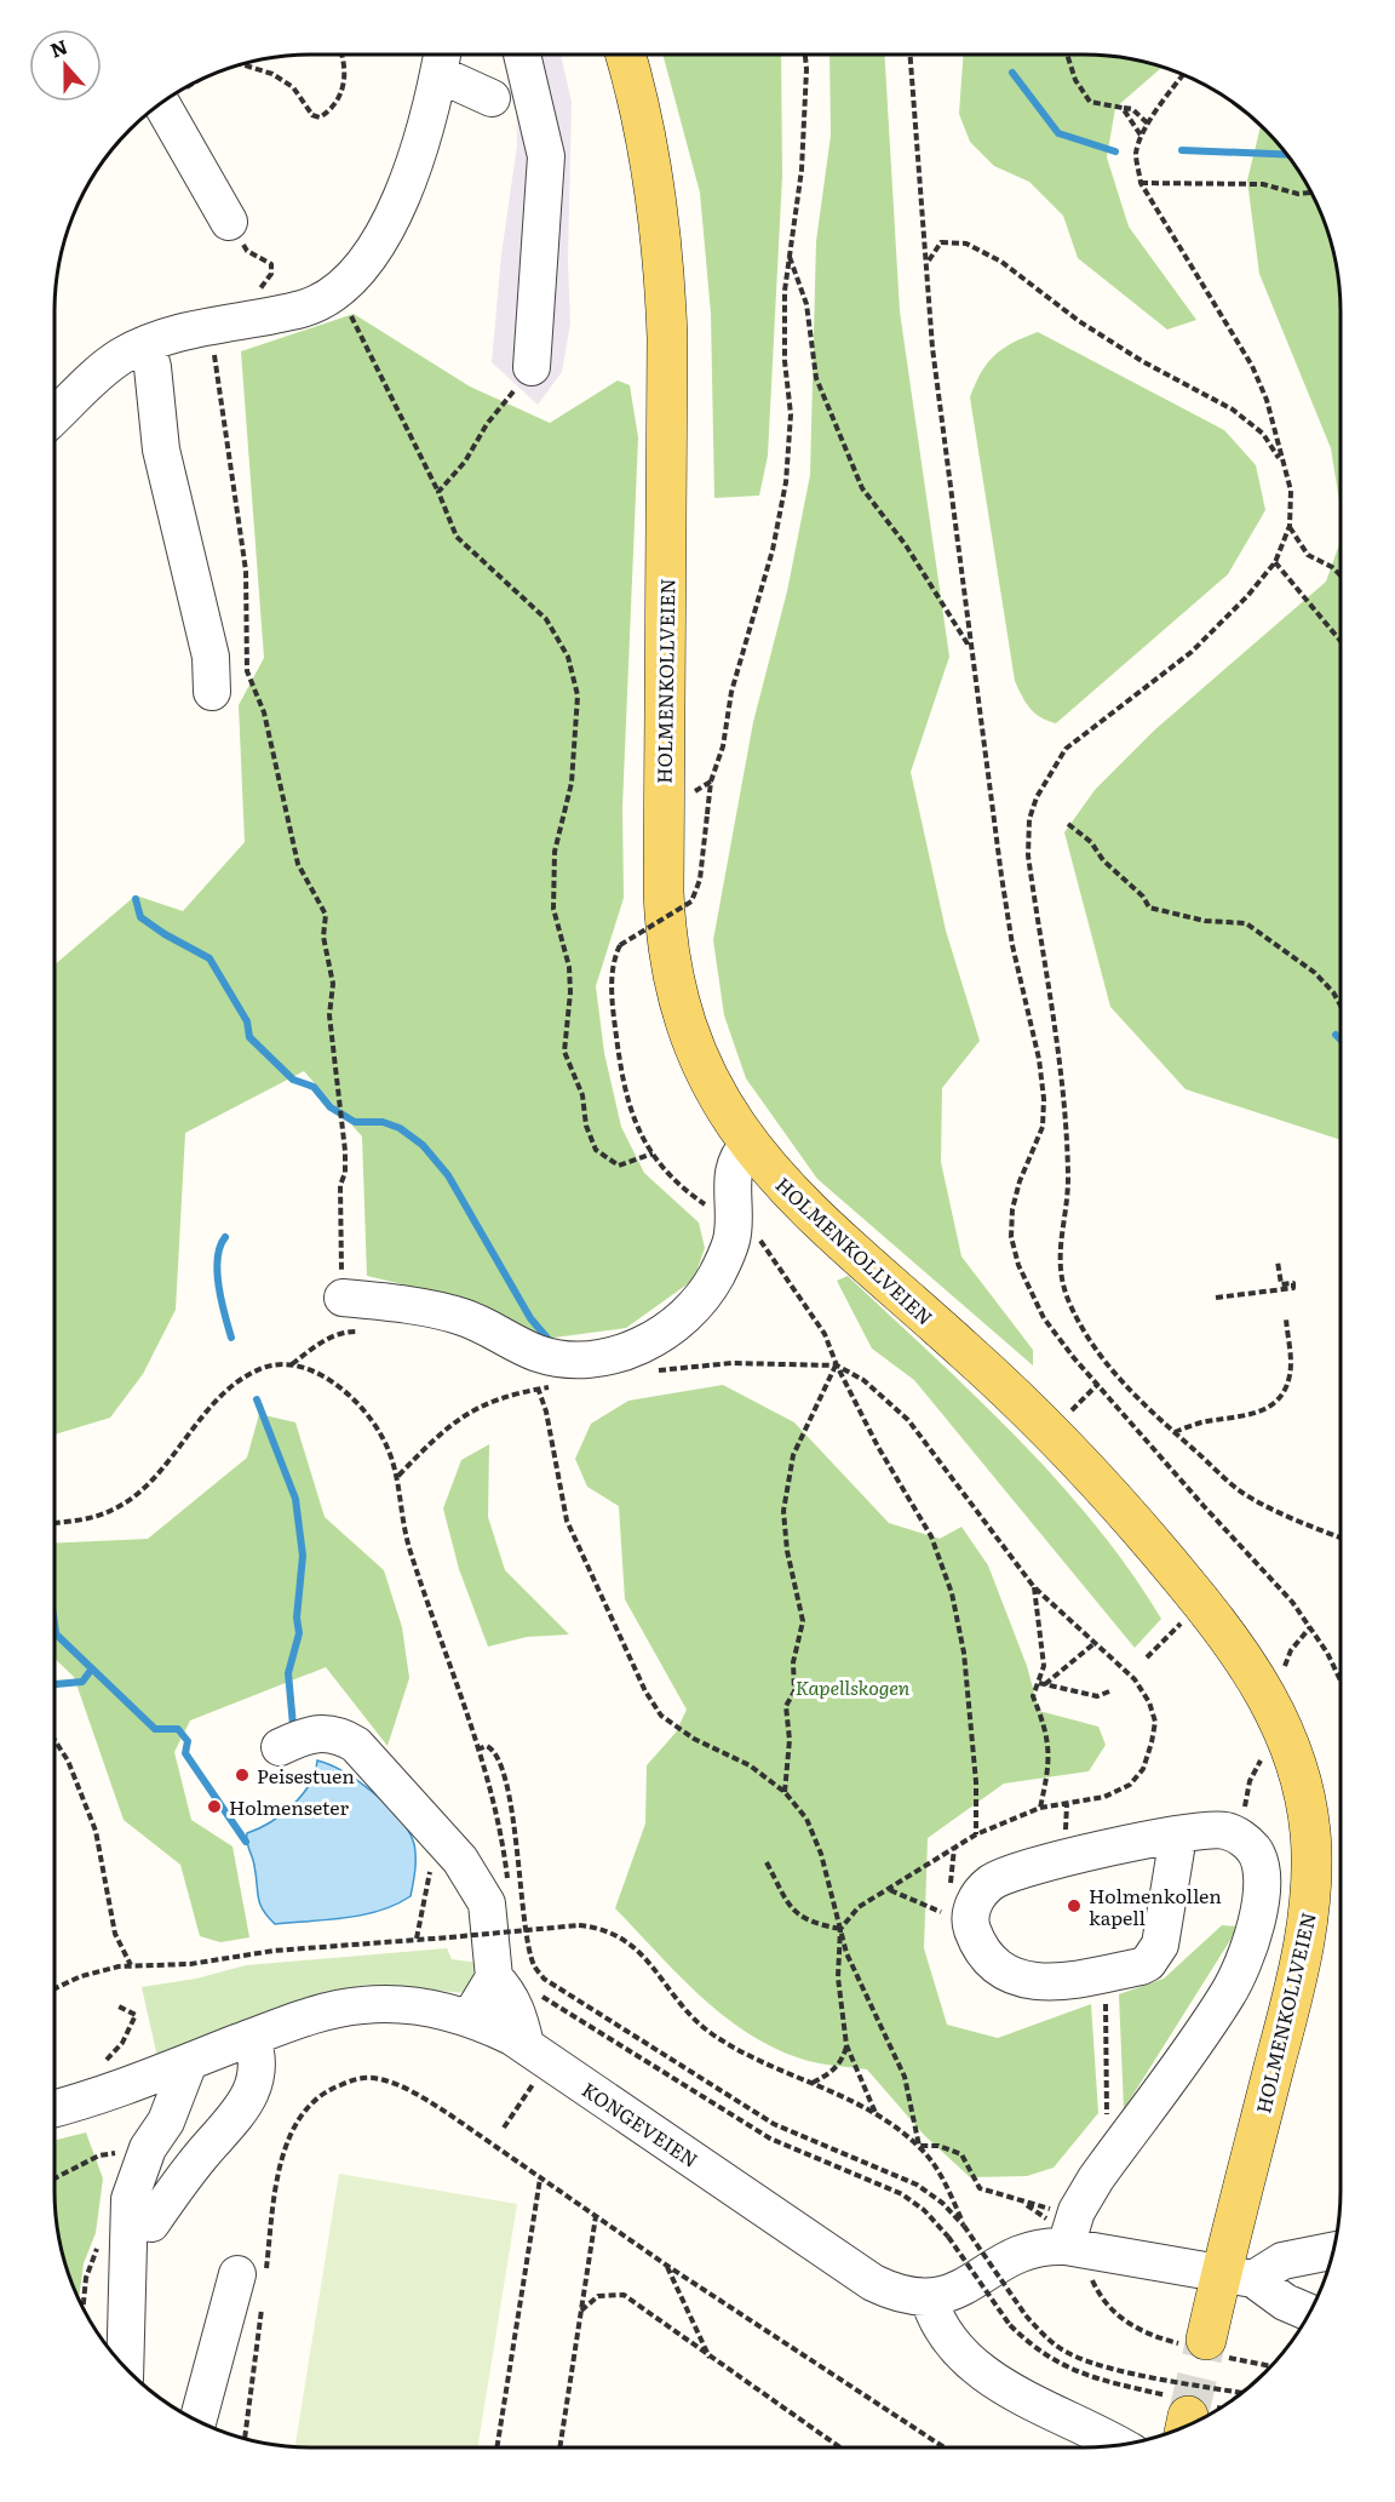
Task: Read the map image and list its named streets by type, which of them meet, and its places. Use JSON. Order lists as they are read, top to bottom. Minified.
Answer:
{"streets":{"main road":["HOLMENKOLLVEIEN"],"street":["KONGEVEIEN"]},"crossings":[["HOLMENKOLLVEIEN","KONGEVEIEN"]],"parks":["Kapellskogen"],"places":["Peisestuen","Holmenseter","Holmenkollen kapell"],"north":"top"}
